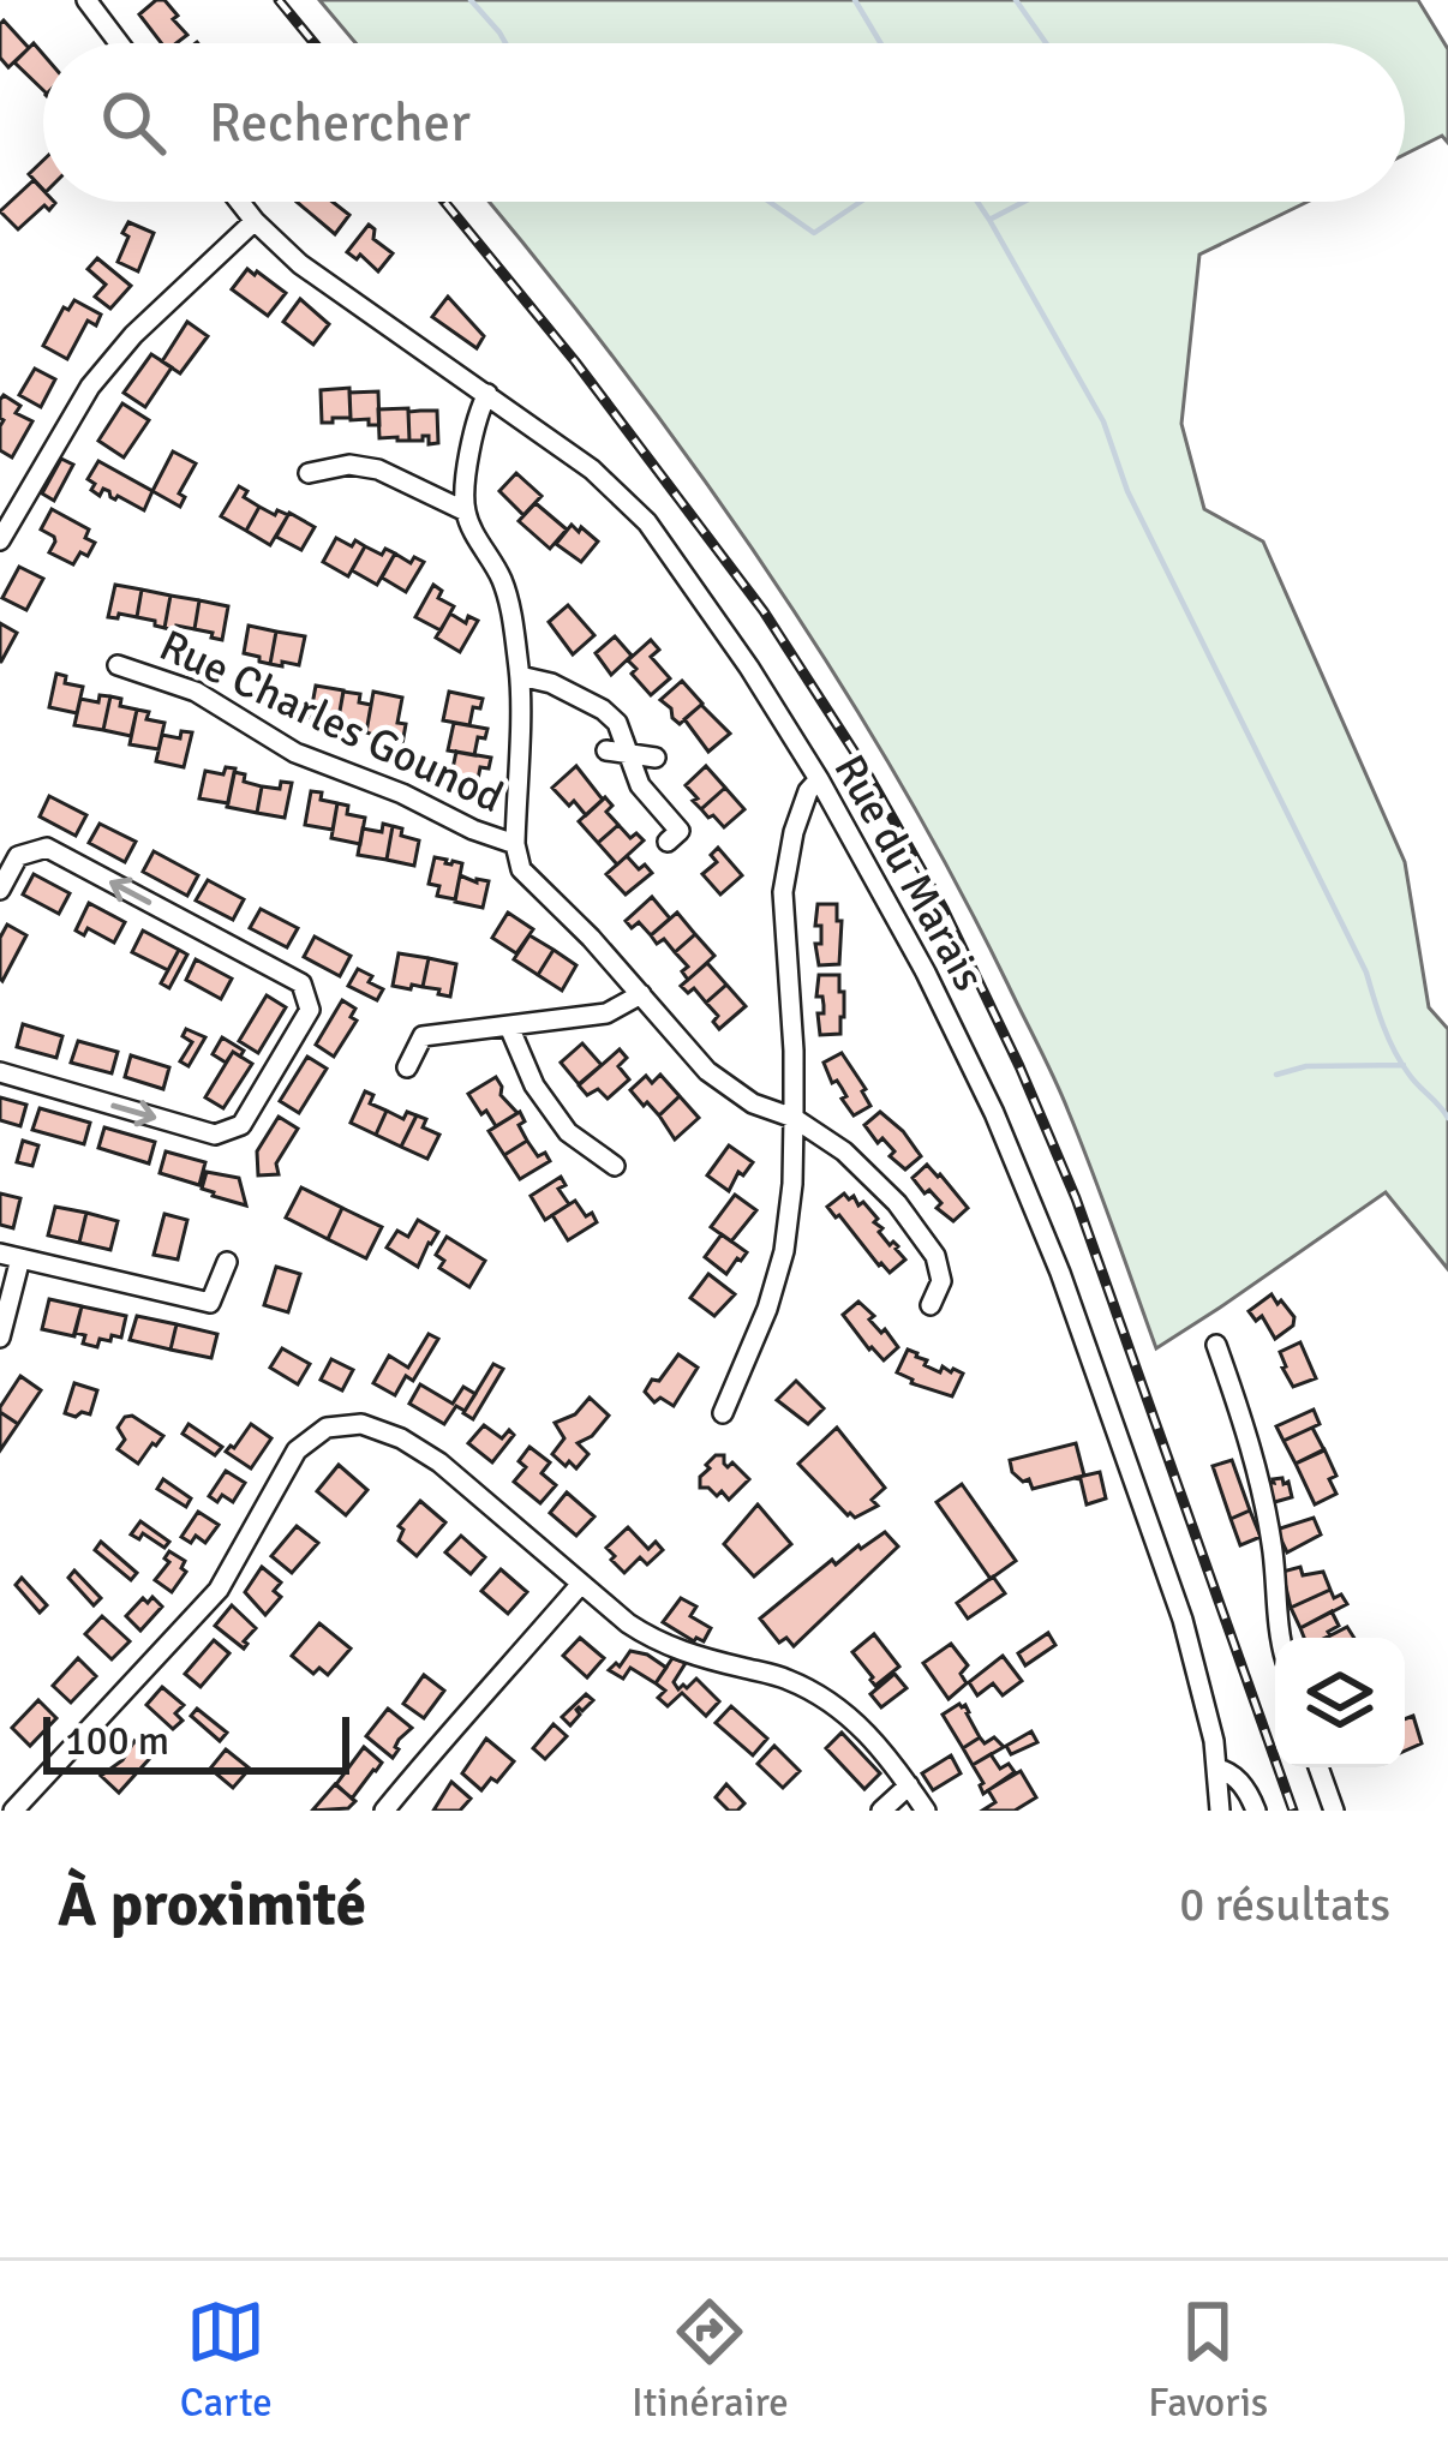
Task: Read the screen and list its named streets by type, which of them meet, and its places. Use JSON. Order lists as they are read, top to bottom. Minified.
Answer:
{"streets":{"street":["Rue Charles Gounod","Rue du Marais"]},"scale_bar":"100 m","page":{"search":"Rechercher","scale":"100 m","heading":["À proximité","0 résultats"],"nav":["Carte","Itinéraire","Favoris"]}}
